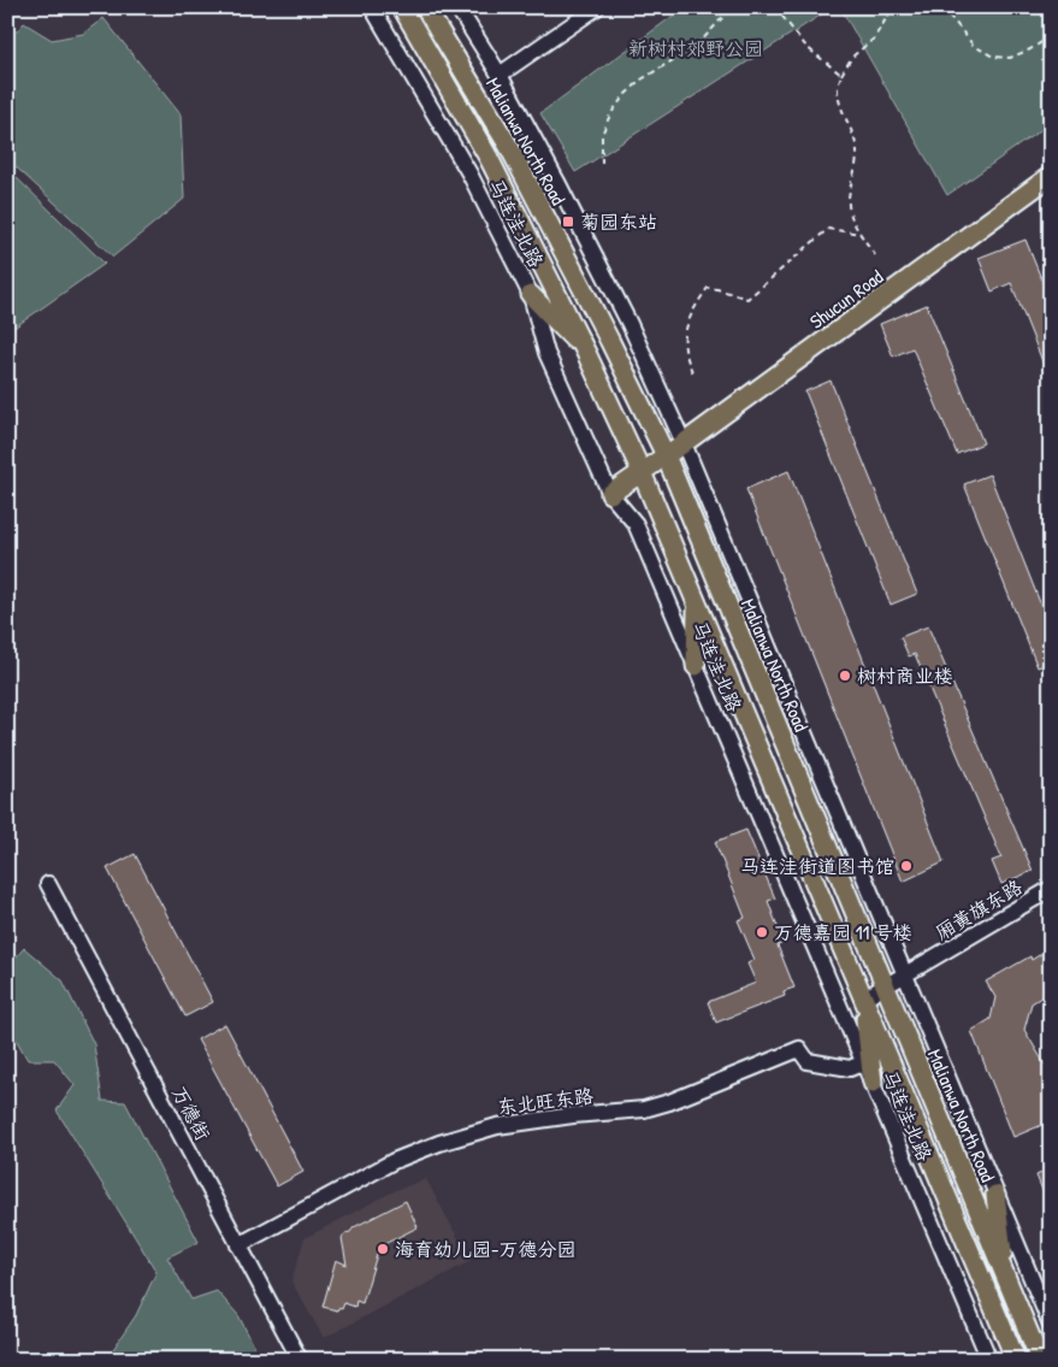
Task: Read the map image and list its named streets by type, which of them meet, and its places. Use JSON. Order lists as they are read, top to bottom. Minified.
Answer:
{"streets":{"main road":["Malianwa North Road","Shucun Road"],"street":["马连洼北路","厢黄旗东路","东北旺东路","万德街"]},"crossings":[["Malianwa North Road","Shucun Road"],["Malianwa North Road","厢黄旗东路"],["马连洼北路","Shucun Road"],["马连洼北路","东北旺东路"],["东北旺东路","万德街"]],"parks":["新树村郊野公园"],"places":{"transit":["菊园东站"],"other":["树村商业楼","马连洼街道图书馆","万德嘉园 11 号楼","海育幼儿园-万德分园"]}}
